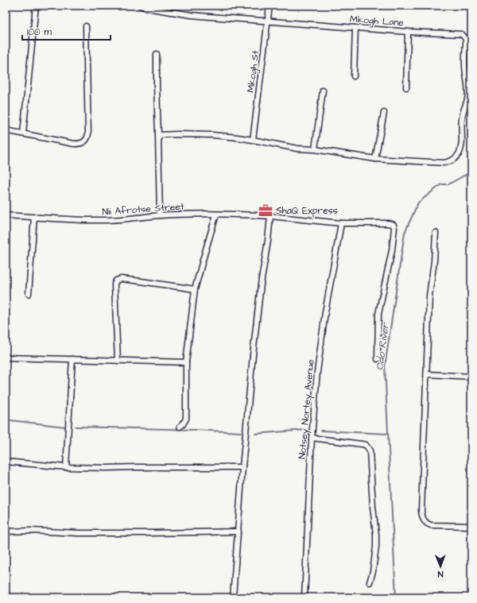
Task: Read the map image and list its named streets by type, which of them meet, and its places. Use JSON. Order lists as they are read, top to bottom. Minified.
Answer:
{"streets":{"street":["Mkogh Lane","Mkogh St","Nii Afrotse Street","Notsey Nortey Avenue"]},"crossings":[["Mkogh Lane","Mkogh St"],["Nii Afrotse Street","Notsey Nortey Avenue"]],"water":["Odo River"],"places":{"office":["ShaQ Express"]},"scale_bar":"100 m","north":"bottom"}
